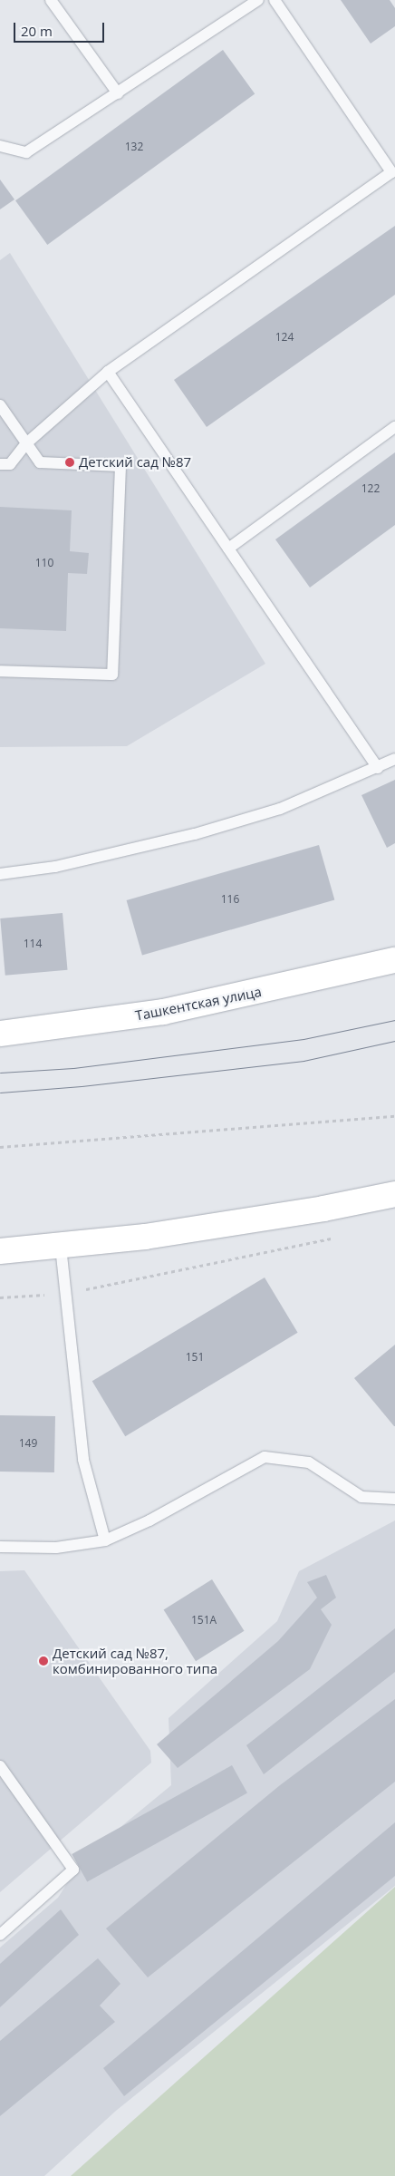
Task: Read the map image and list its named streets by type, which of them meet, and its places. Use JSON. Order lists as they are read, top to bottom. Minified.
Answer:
{"streets":{"main road":["Ташкентская улица"]},"places":["Детский сад №87","Детский сад №87, комбинированного типа"],"house_numbers":["132","124","122","110","116","114","151","149","151А"],"scale_bar":"20 m"}
